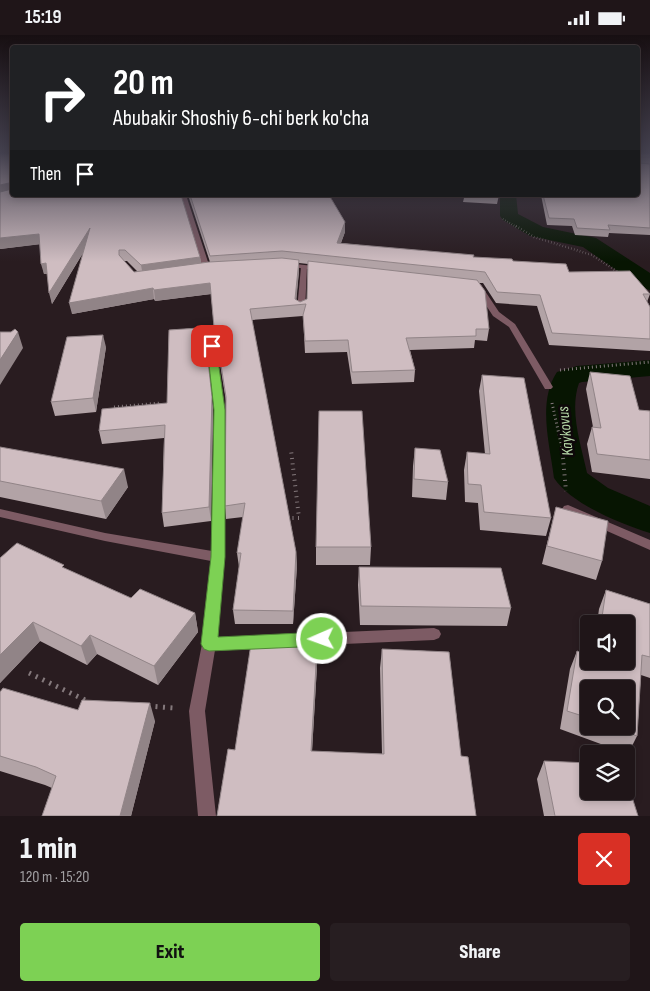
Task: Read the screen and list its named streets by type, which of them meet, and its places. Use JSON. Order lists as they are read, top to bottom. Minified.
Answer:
{"water":["Kaykovus"],"page":{"status":"15:19","turn":["20 m","Abubakir Shoshiy 6-chi berk ko'cha"],"then":"Then","heading":["1 min","120 m · 15:20"],"buttons":["Exit","Share"]}}
